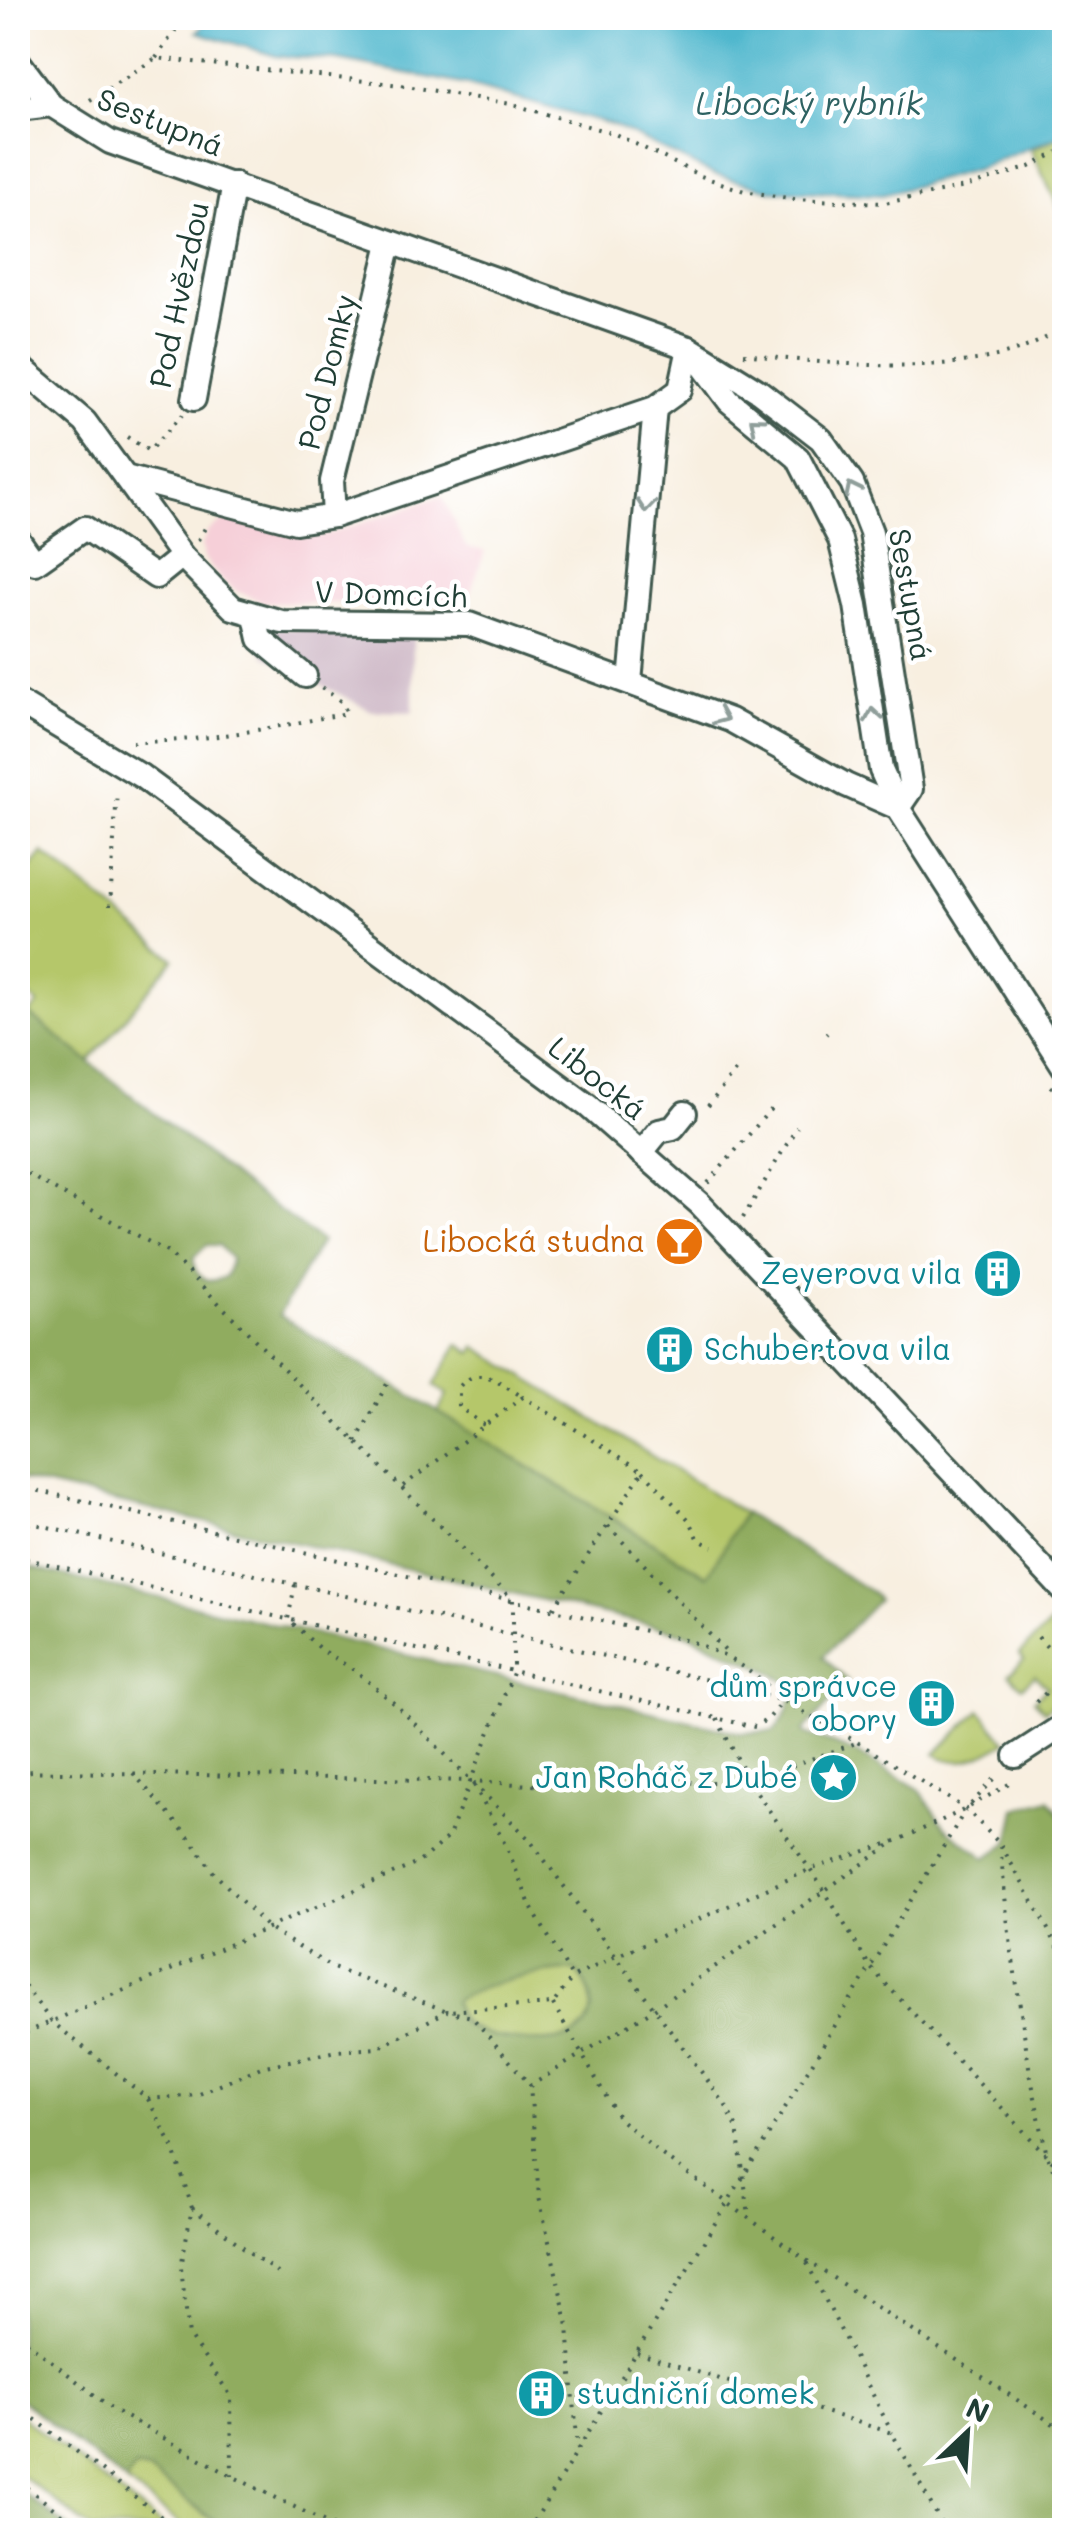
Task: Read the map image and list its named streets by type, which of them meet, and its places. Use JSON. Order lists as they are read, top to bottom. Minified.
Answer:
{"streets":{"street":["Sestupná","Pod Hvězdou","Pod Domky","V Domcích","Libocká"]},"crossings":[["Sestupná","Pod Hvězdou"],["Sestupná","Pod Domky"],["Sestupná","V Domcích"],["Pod Hvězdou","V Domcích"]],"water":["Libocký rybník"],"places":{"bar":["Libocká studna"],"building":["Zeyerova vila","Schubertova vila","dům správce obory","studniční domek"],"place":["Jan Roháč z Dubé"]},"north":"top right"}
